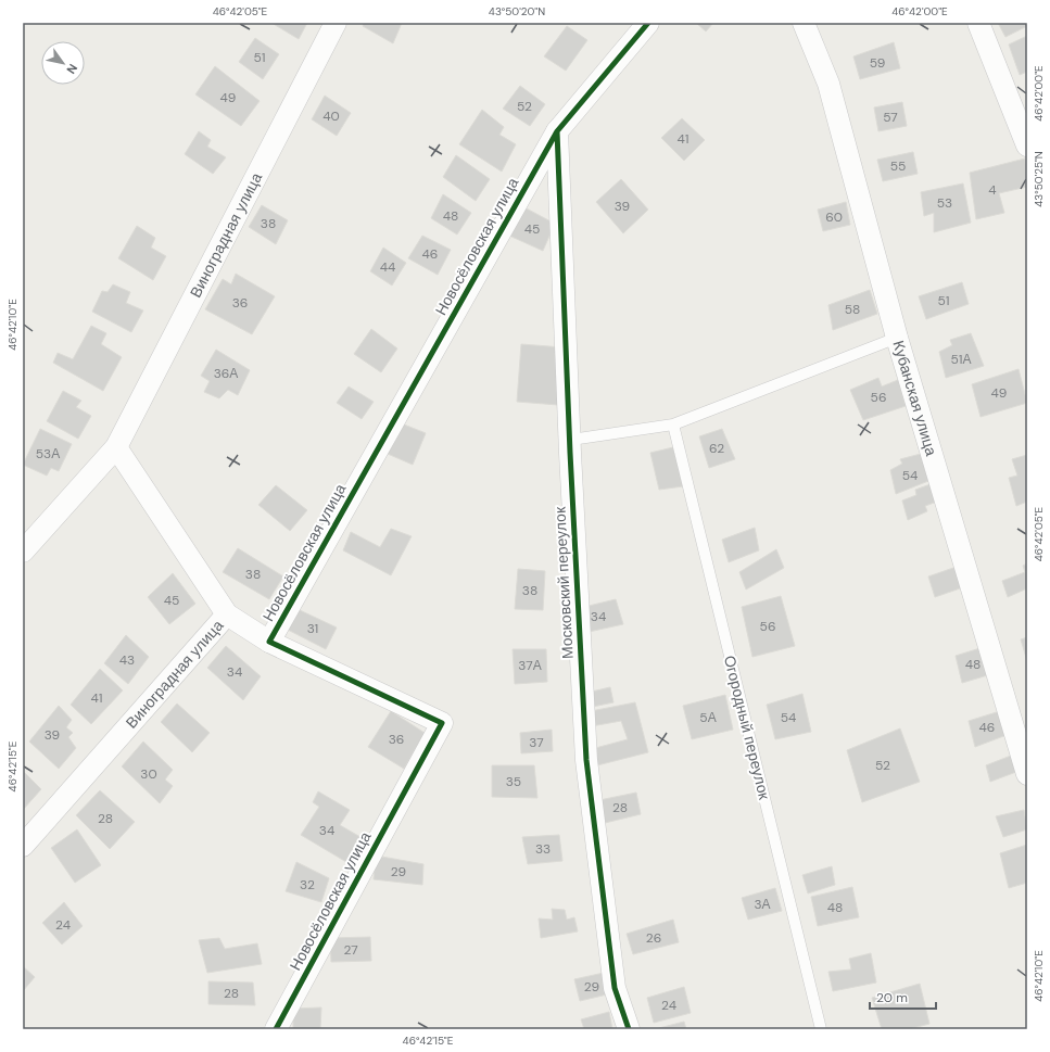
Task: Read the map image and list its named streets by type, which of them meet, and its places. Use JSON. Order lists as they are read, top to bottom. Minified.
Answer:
{"streets":{"street":["Виноградная улица","Новосёловская улица","Кубанская улица","Московский переулок"],"lane":["Огородный переулок"]},"crossings":[["Новосёловская улица","Московский переулок"]],"house_numbers":["51","59","49","52","40","57","41","55","4","53","39","48","60","38","45","46","44","51","36","58","51А","36А","49","56","62","53А","54","38","38","45","34","56","31","43","48","37А","34","41","5А","54","46","39","36","37","52","30","35","28","28","34","33","29","32","3А","48","24","26","27","29","28","24"],"scale_bar":"20 m","north":"bottom right","coordinates":["46°42'05\"E","43°50'20\"N","46°42'00\"E","43°50'25\"N","46°42'10\"E","46°42'15\"E"]}
